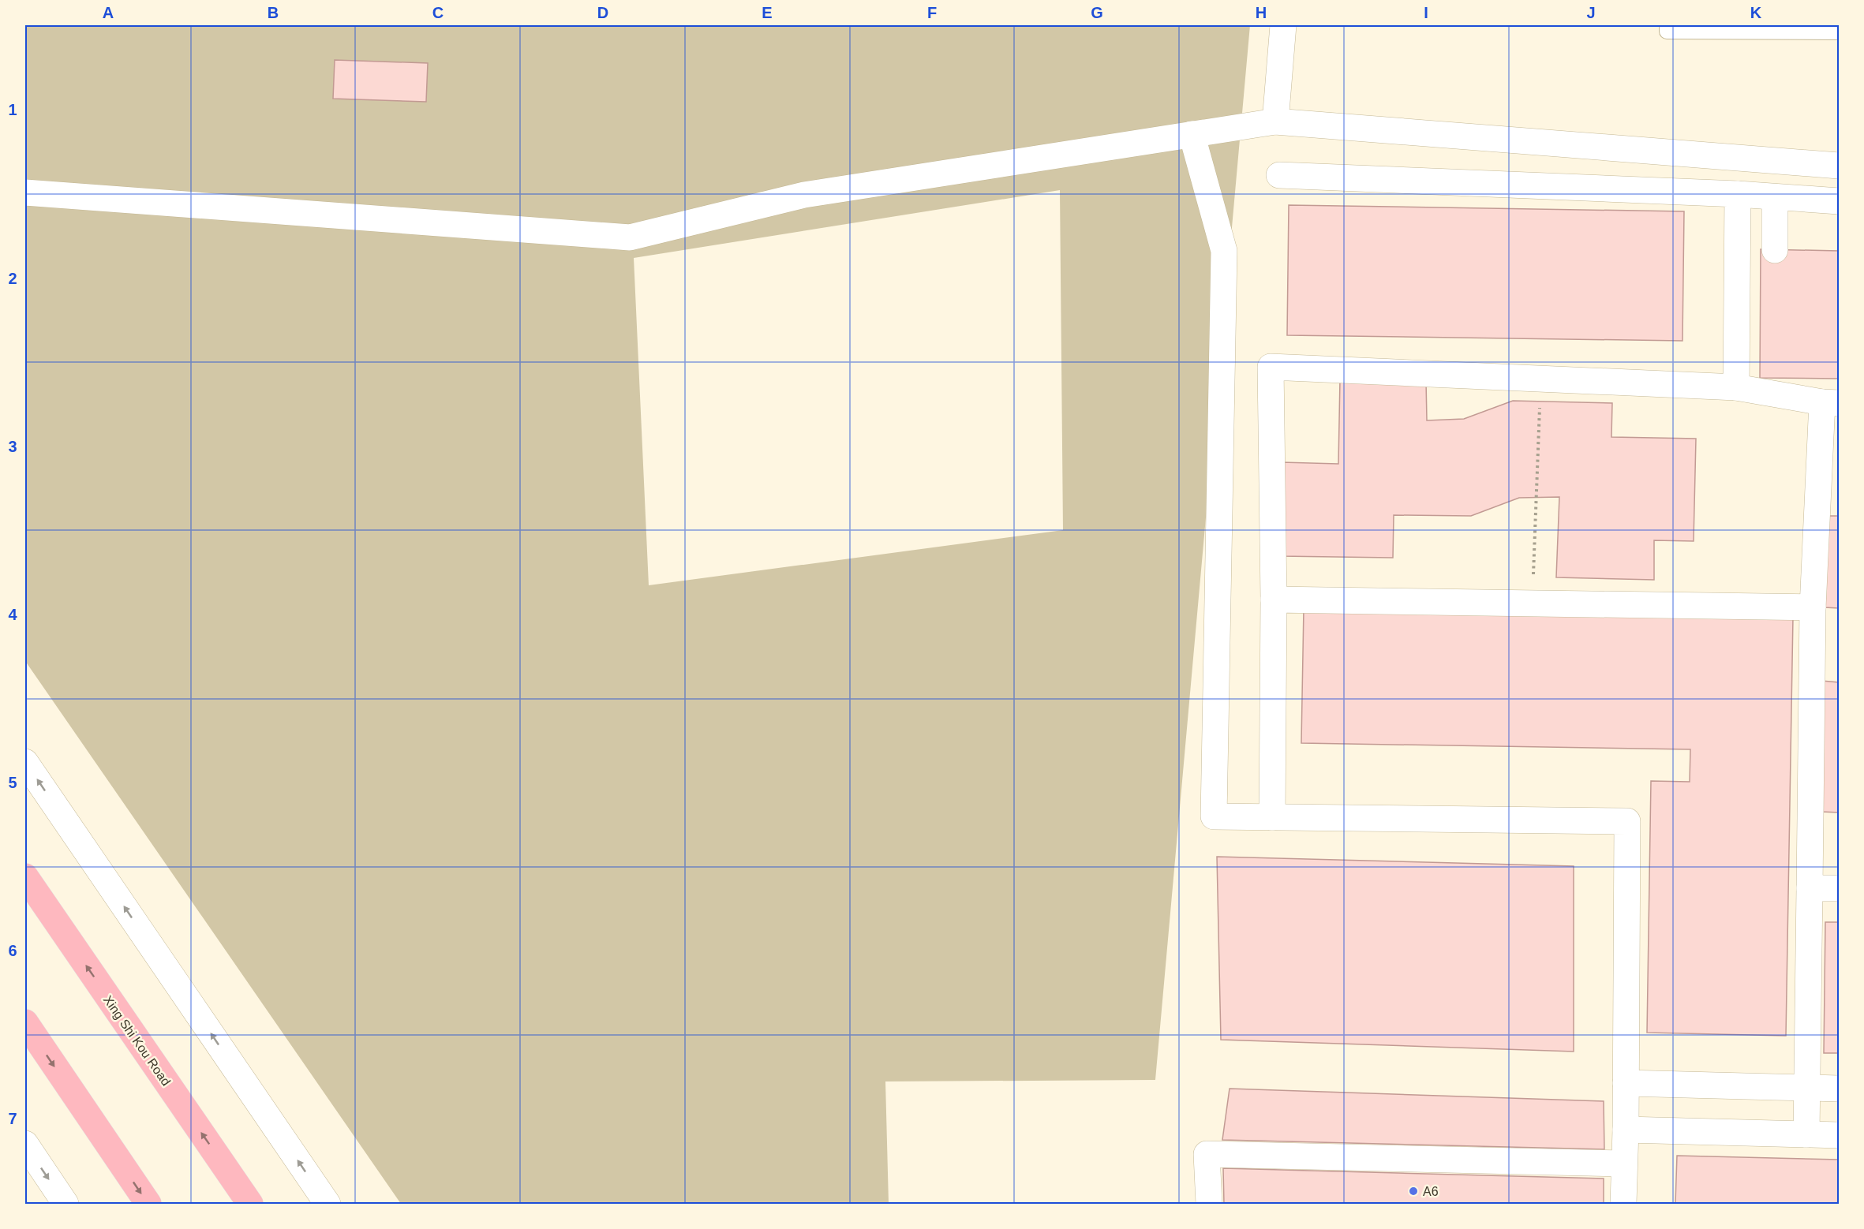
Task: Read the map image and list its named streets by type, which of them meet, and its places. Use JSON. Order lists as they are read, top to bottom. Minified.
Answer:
{"streets":{"main road":["Xing Shi Kou Road"]},"places":["A6"],"grid":{"columns":["A","B","C","D","E","F","G","H","I","J","K"],"rows":["1","2","3","4","5","6","7"]}}
